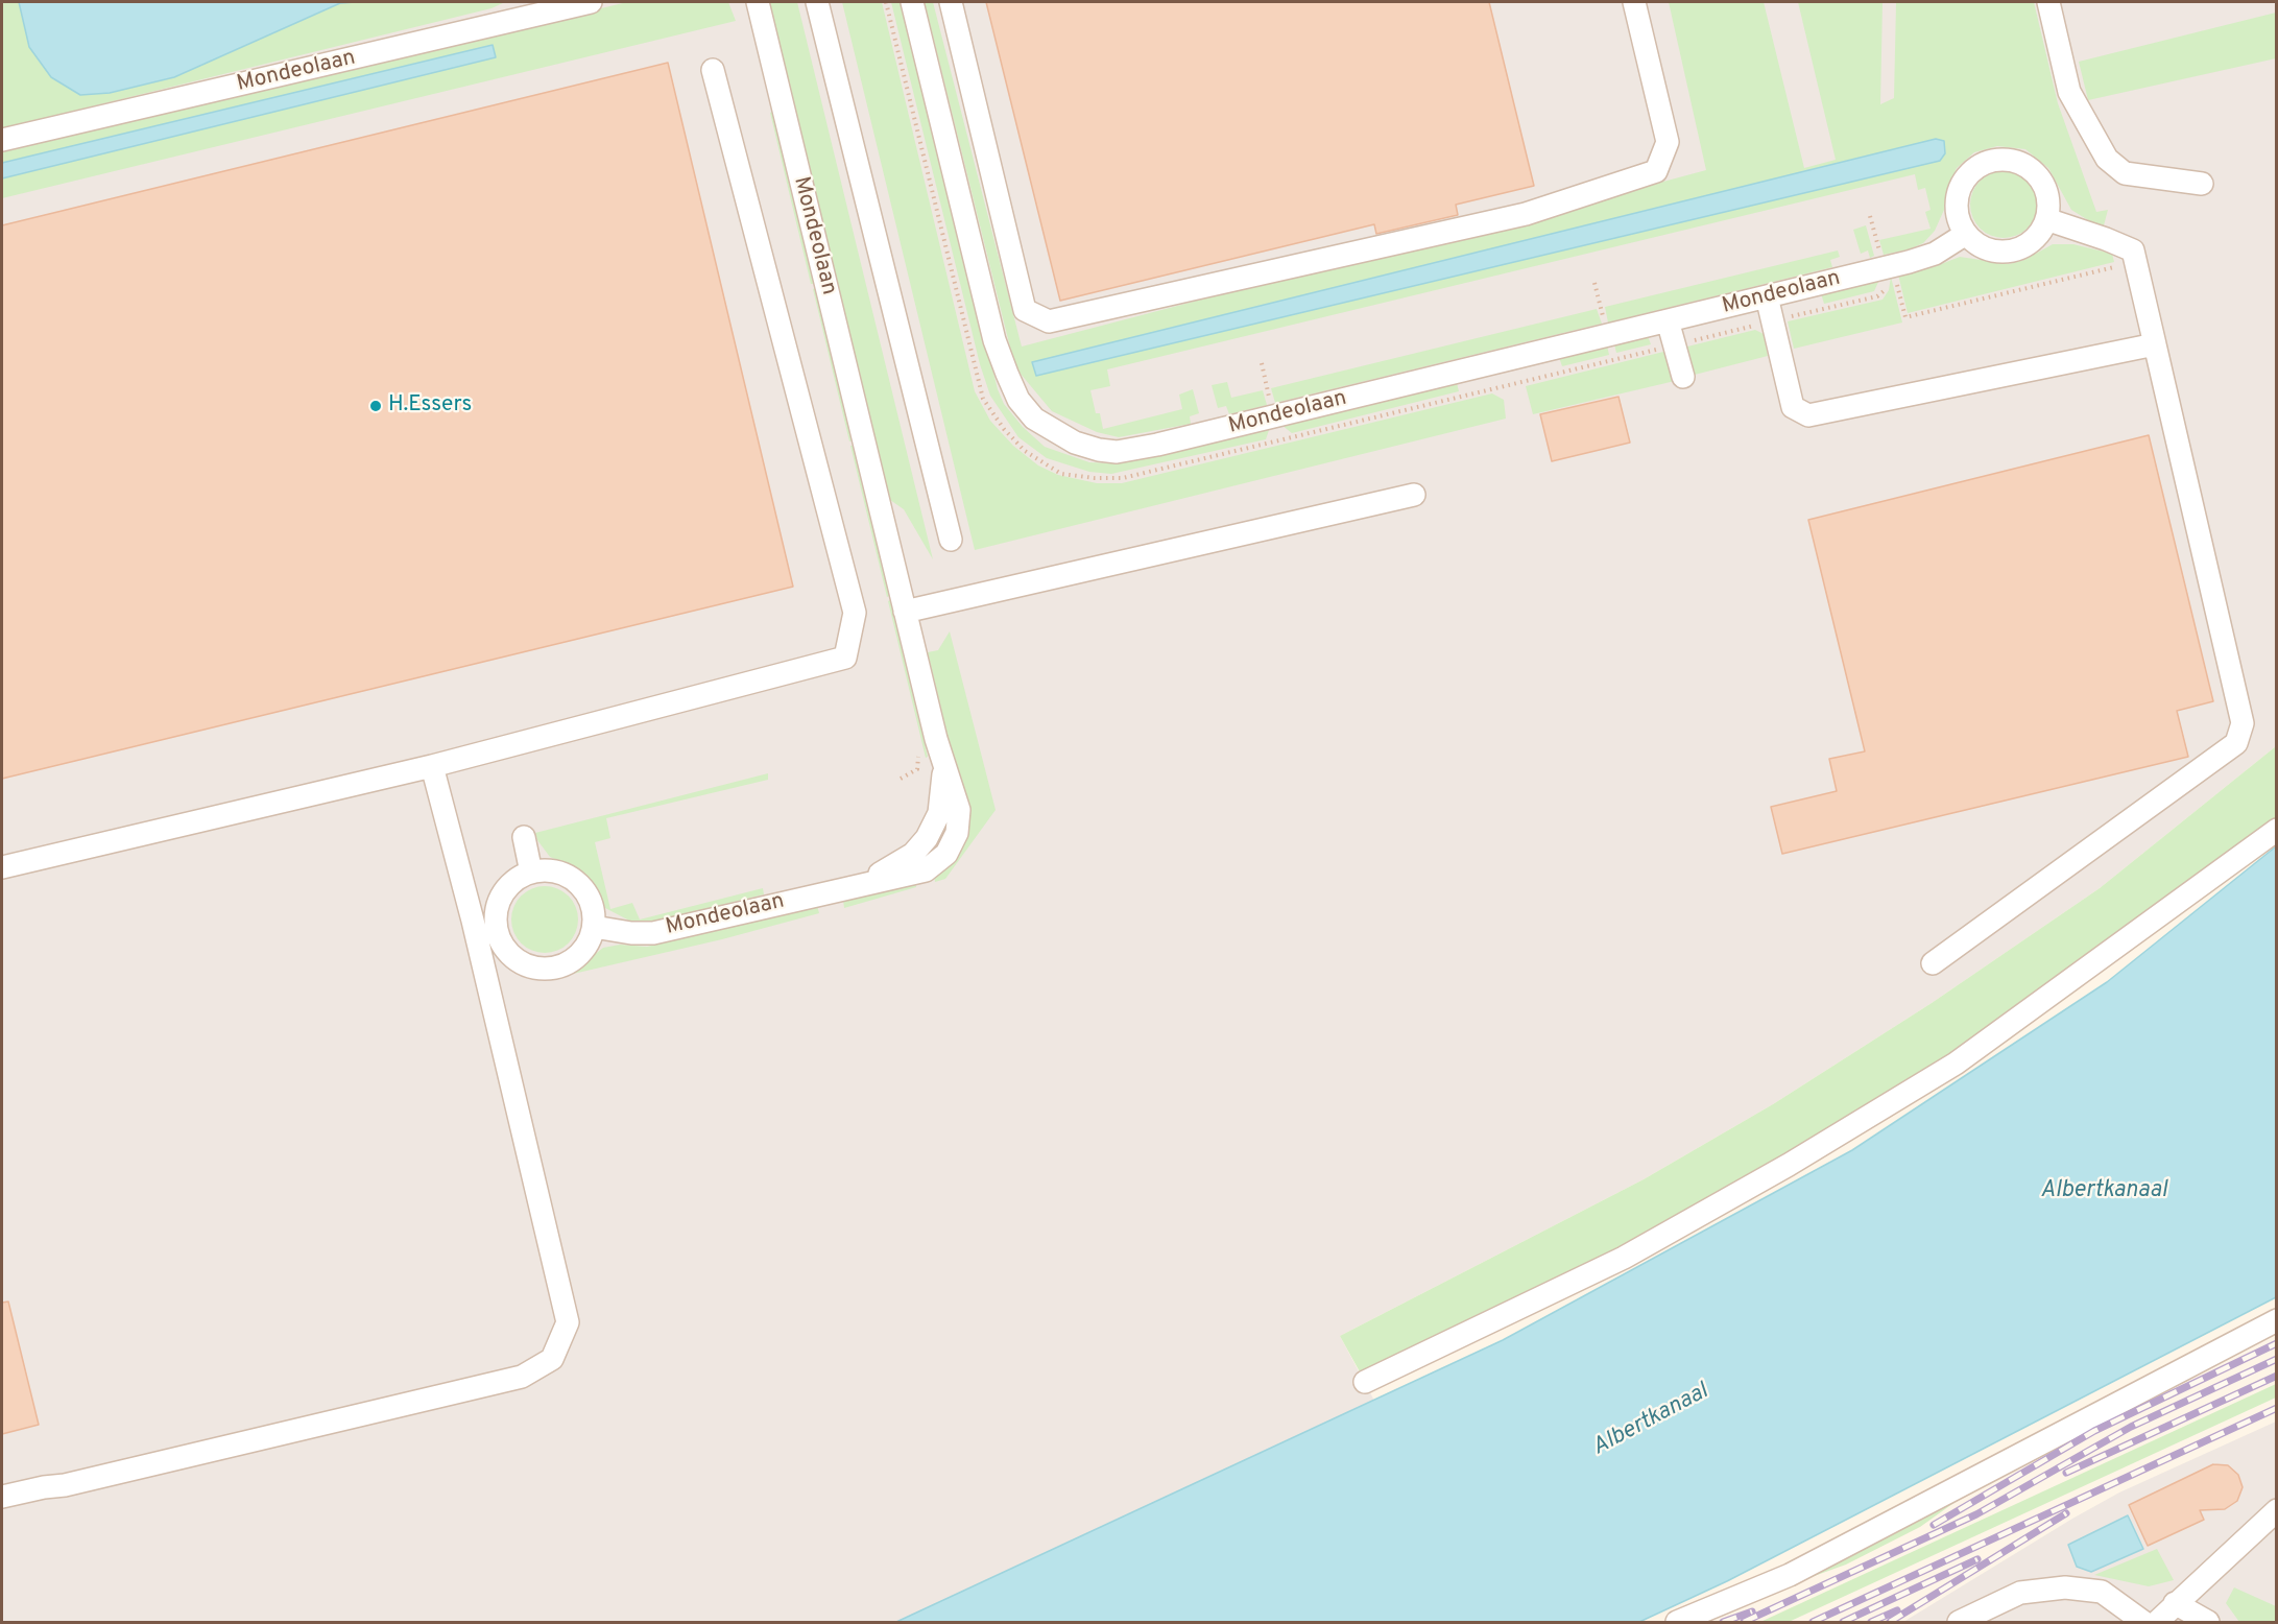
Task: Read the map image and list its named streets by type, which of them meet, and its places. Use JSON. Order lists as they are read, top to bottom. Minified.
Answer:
{"streets":{"street":["Mondeolaan"]},"water":["Albertkanaal"],"places":["H.Essers"]}
